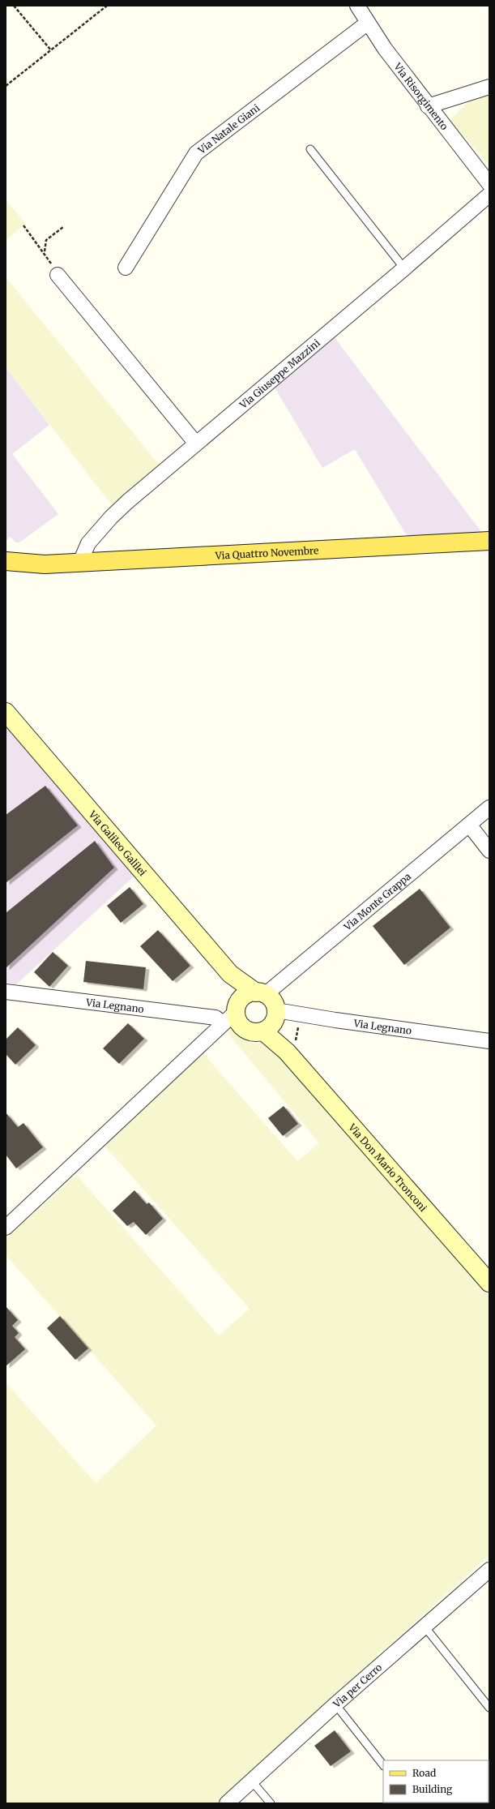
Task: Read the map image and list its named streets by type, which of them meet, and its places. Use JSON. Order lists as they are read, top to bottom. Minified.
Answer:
{"streets":{"main road":["Via Quattro Novembre"],"street":["Via Risorgimento","Via Natale Giani","Via Giuseppe Mazzini","Via Galileo Galilei","Via Monte Grappa","Via Legnano","Via Don Mario Tronconi","Via per Cerro"]},"crossings":[["Via Risorgimento","Via Natale Giani"],["Via Giuseppe Mazzini","Via Quattro Novembre"],["Via Galileo Galilei","Via Monte Grappa"],["Via Galileo Galilei","Via Legnano"],["Via Galileo Galilei","Via Don Mario Tronconi"],["Via Monte Grappa","Via Legnano"],["Via Monte Grappa","Via Don Mario Tronconi"],["Via Legnano","Via Don Mario Tronconi"]],"legend":["Road","Building"]}
